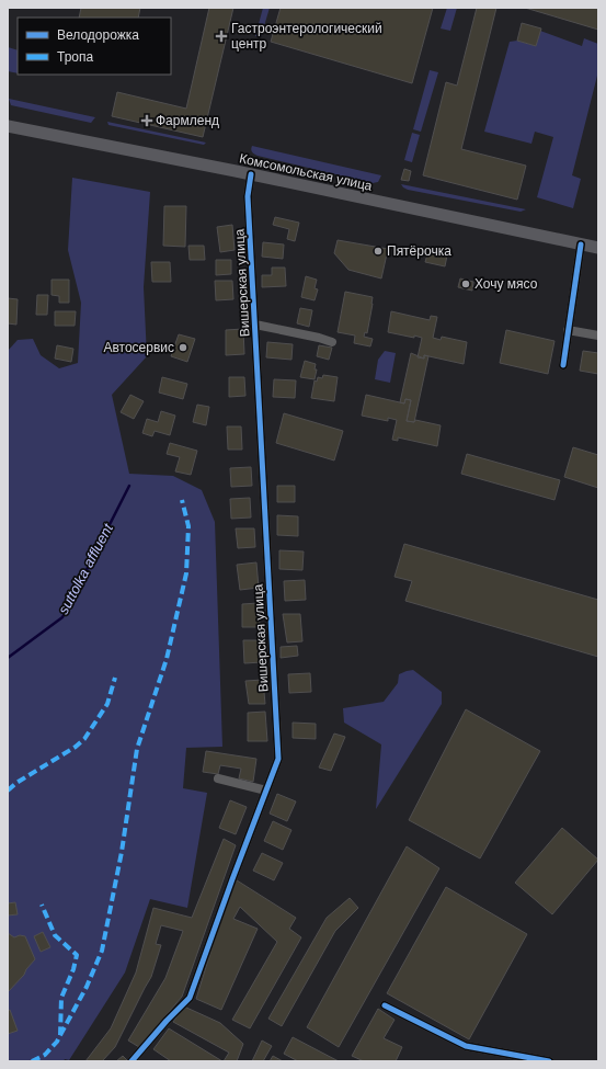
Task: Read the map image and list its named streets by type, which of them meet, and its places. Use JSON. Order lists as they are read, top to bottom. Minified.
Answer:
{"streets":{"main road":["Комсомольская улица"],"street":["Вишерская улица"]},"crossings":[["Комсомольская улица","Вишерская улица"]],"water":["suttolka affluent"],"places":{"health":["Гастроэнтерологический центр","Фармленд"],"other":["Пятёрочка","Хочу мясо","Автосервис"]},"legend":["Велодорожка","Тропа"]}
